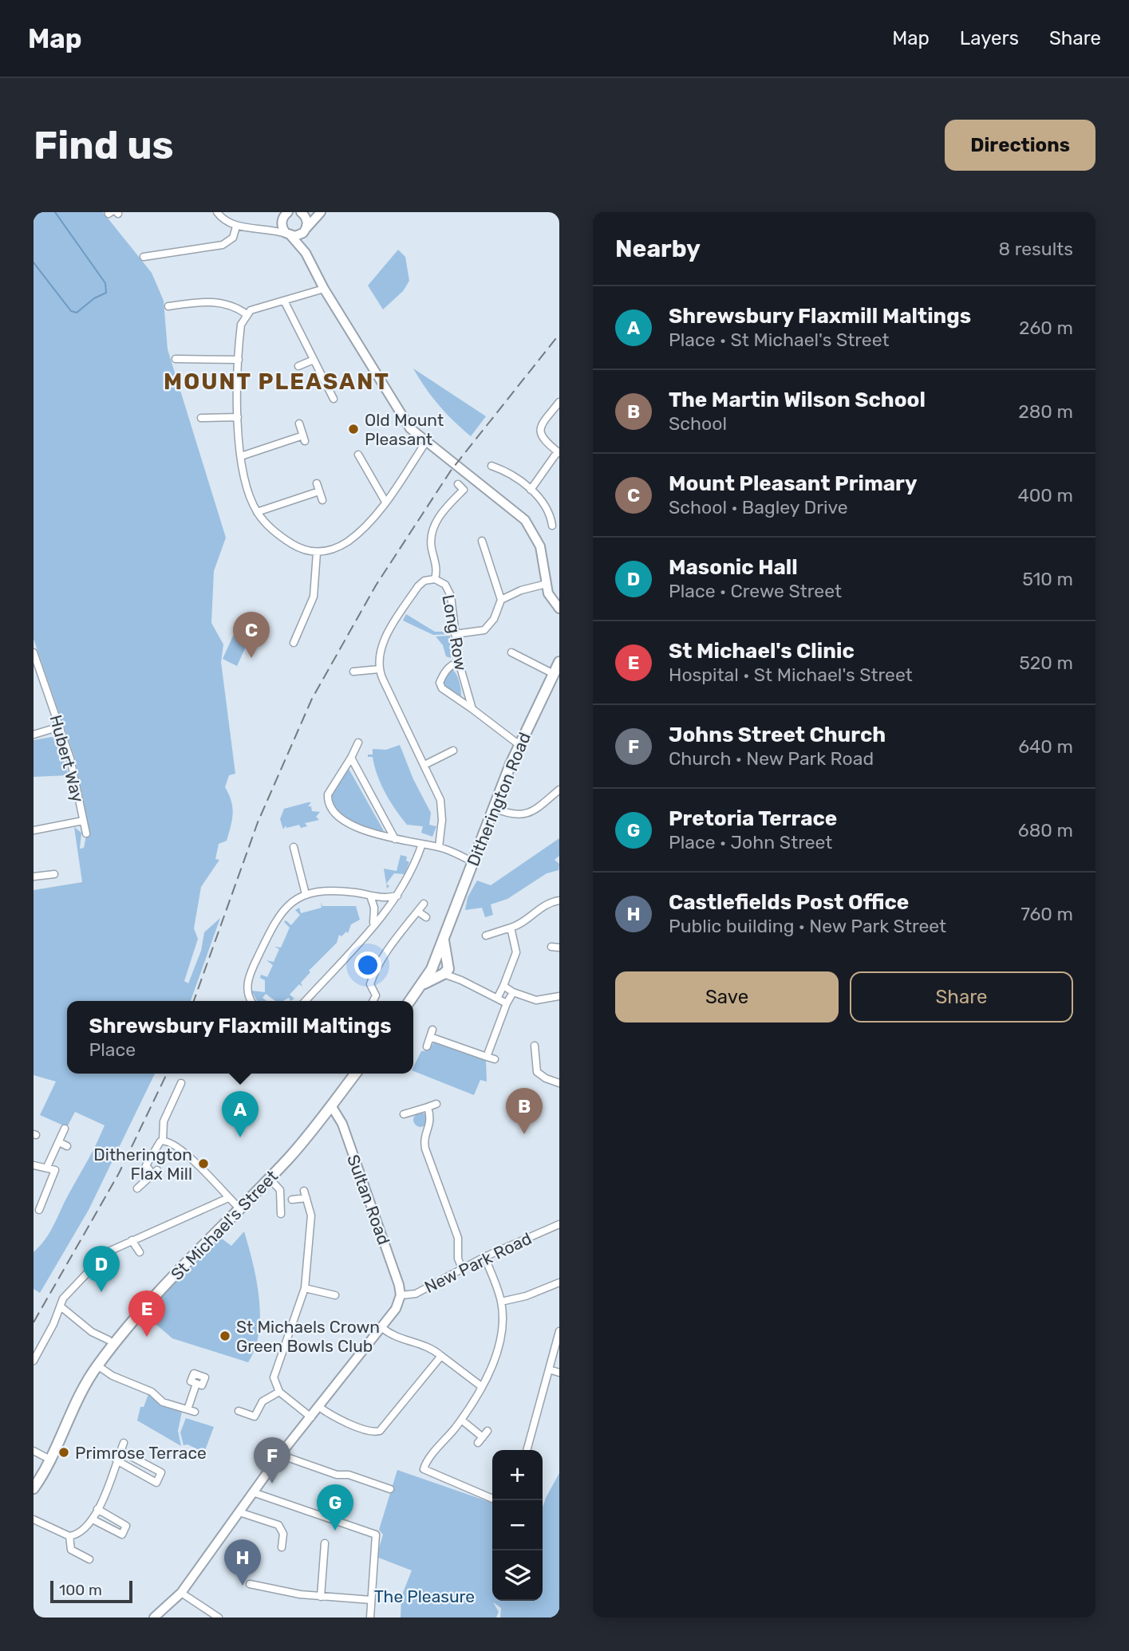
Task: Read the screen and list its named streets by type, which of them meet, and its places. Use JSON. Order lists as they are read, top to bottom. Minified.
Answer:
{"streets":{"main road":["Ditherington Road","St Michael's Street"],"street":["Long Row","Hubert Way","Sultan Road","New Park Road"]},"crossings":[["Sultan Road","St Michael's Street"],["Sultan Road","New Park Road"]],"districts":["MOUNT PLEASANT"],"parks":["The Pleasure"],"places":["Old Mount Pleasant","Ditherington Flax Mill","St Michaels Crown Green Bowls Club","Primrose Terrace"],"scale_bar":"100 m","page":{"header":"Map","nav":["Map","Layers","Share"],"buttons":["Directions",["Save","Share"]],"title":"Find us","heading":["Nearby","8 results"],"list":[{"mark":"A","name":"Shrewsbury Flaxmill Maltings","note":"Place · St Michael's Street","value":"260 m"},{"mark":"B","name":"The Martin Wilson School","note":"School","value":"280 m"},{"mark":"C","name":"Mount Pleasant Primary","note":"School · Bagley Drive","value":"400 m"},{"mark":"D","name":"Masonic Hall","note":"Place · Crewe Street","value":"510 m"},{"mark":"E","name":"St Michael's Clinic","note":"Hospital · St Michael's Street","value":"520 m"},{"mark":"F","name":"Johns Street Church","note":"Church · New Park Road","value":"640 m"},{"mark":"G","name":"Pretoria Terrace","note":"Place · John Street","value":"680 m"},{"mark":"H","name":"Castlefields Post Office","note":"Public building · New Park Street","value":"760 m"}],"pins":["C","B","A","D","E","F","G","H"],"popup":["Shrewsbury Flaxmill Maltings","Place"],"map_buttons":["+","−"],"scale":"100 m"}}
